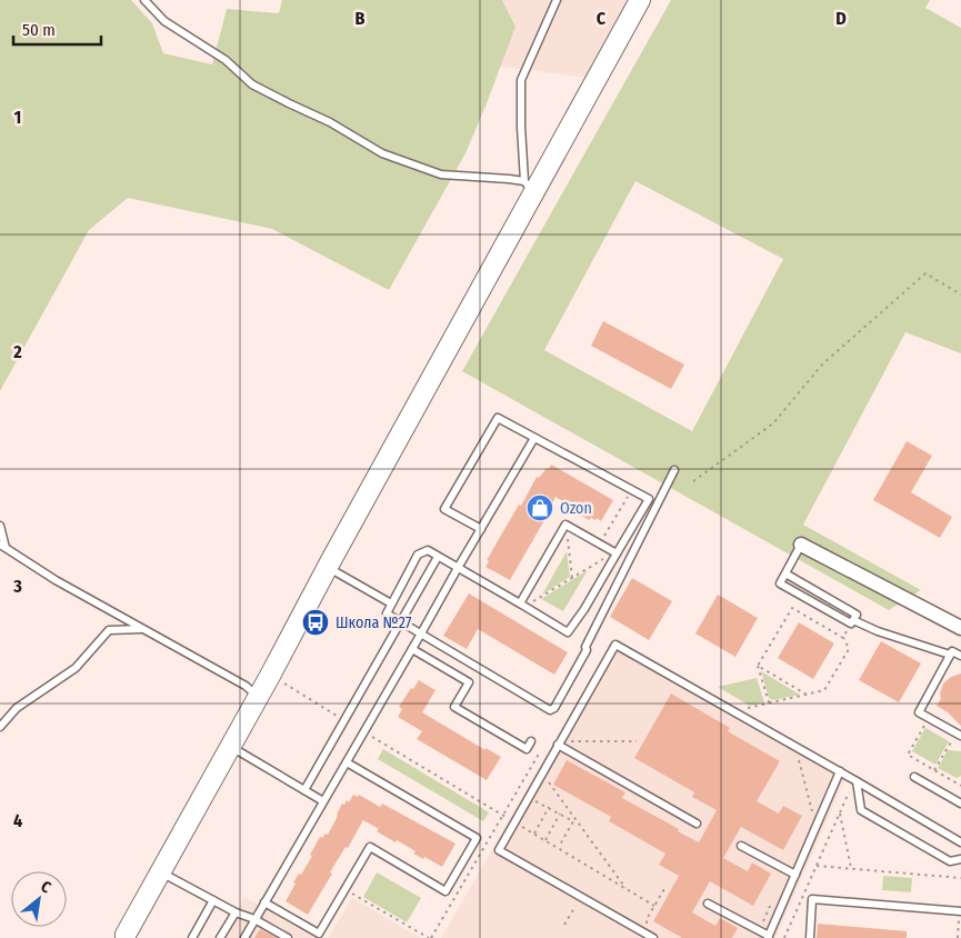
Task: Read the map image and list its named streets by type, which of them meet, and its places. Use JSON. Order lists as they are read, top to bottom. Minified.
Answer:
{"places":{"shop":["Ozon"],"bus stop":["Школа №27"]},"scale_bar":"50 m","north":"top right","grid":{"columns":["B","C","D"],"rows":["1","2","3","4"]}}
